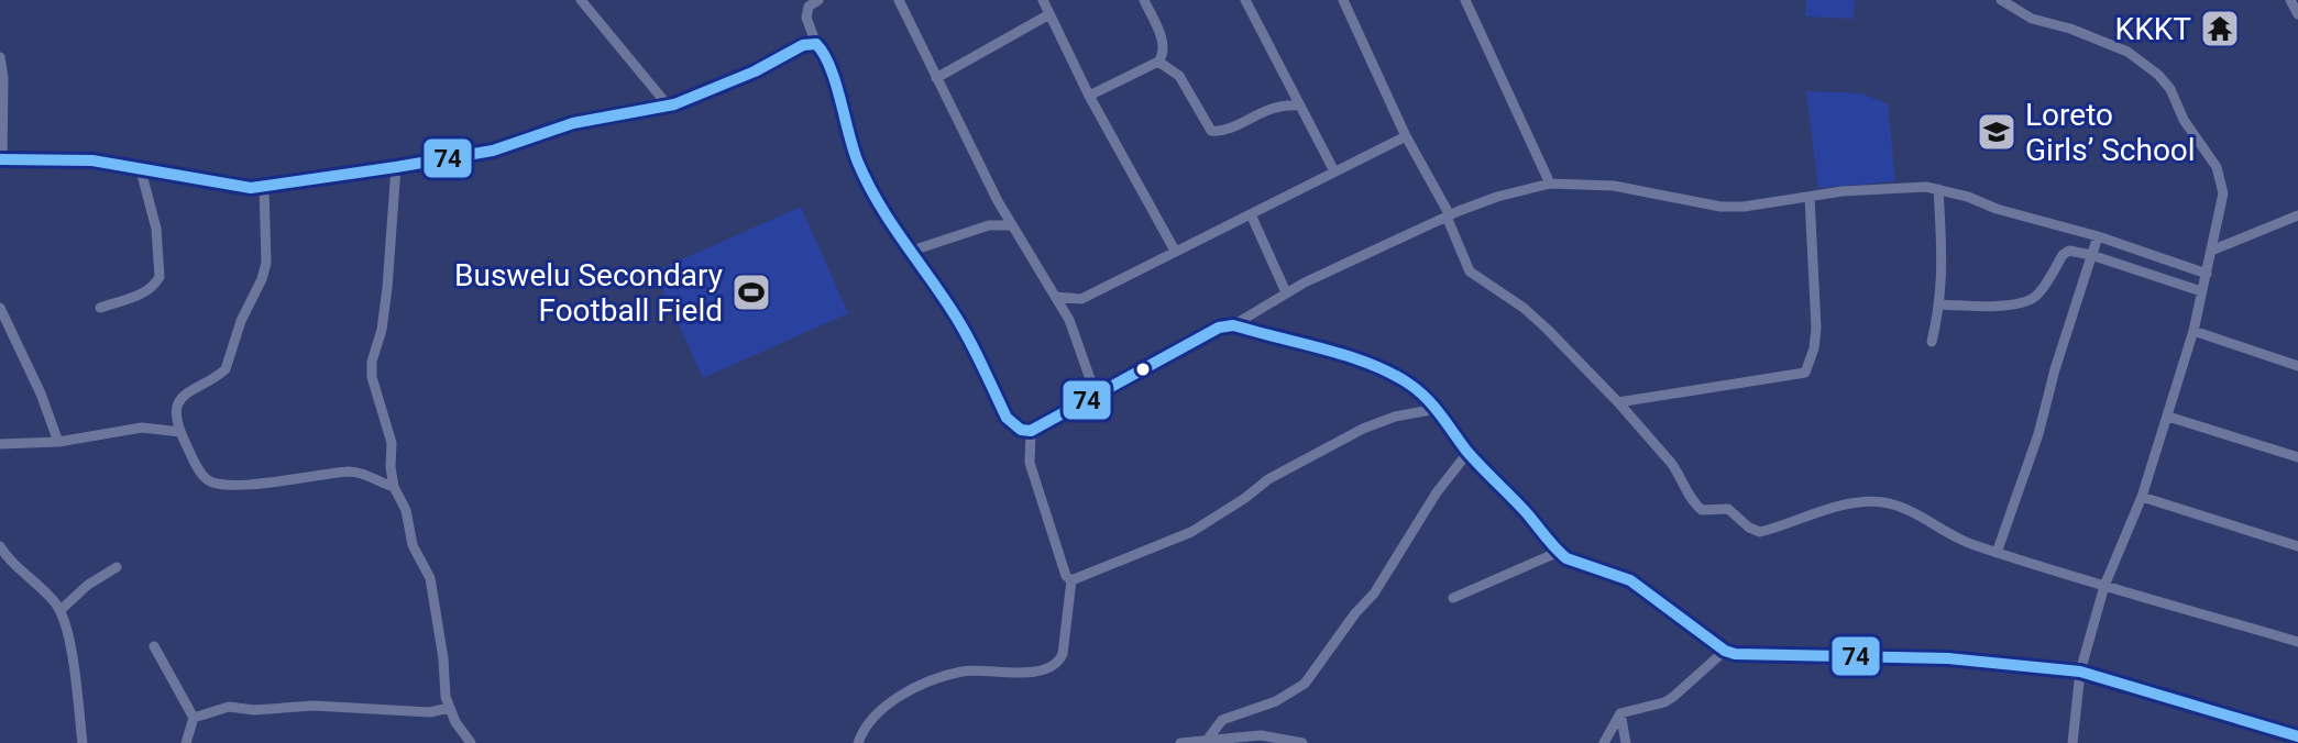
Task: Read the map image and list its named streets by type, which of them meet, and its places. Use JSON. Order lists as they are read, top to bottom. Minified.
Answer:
{"places":{"temple":["KKKT"],"school or university":["Loreto Girls’ School"],"sports":["Buswelu Secondary Football Field"]},"lines":["transit line 74"]}
